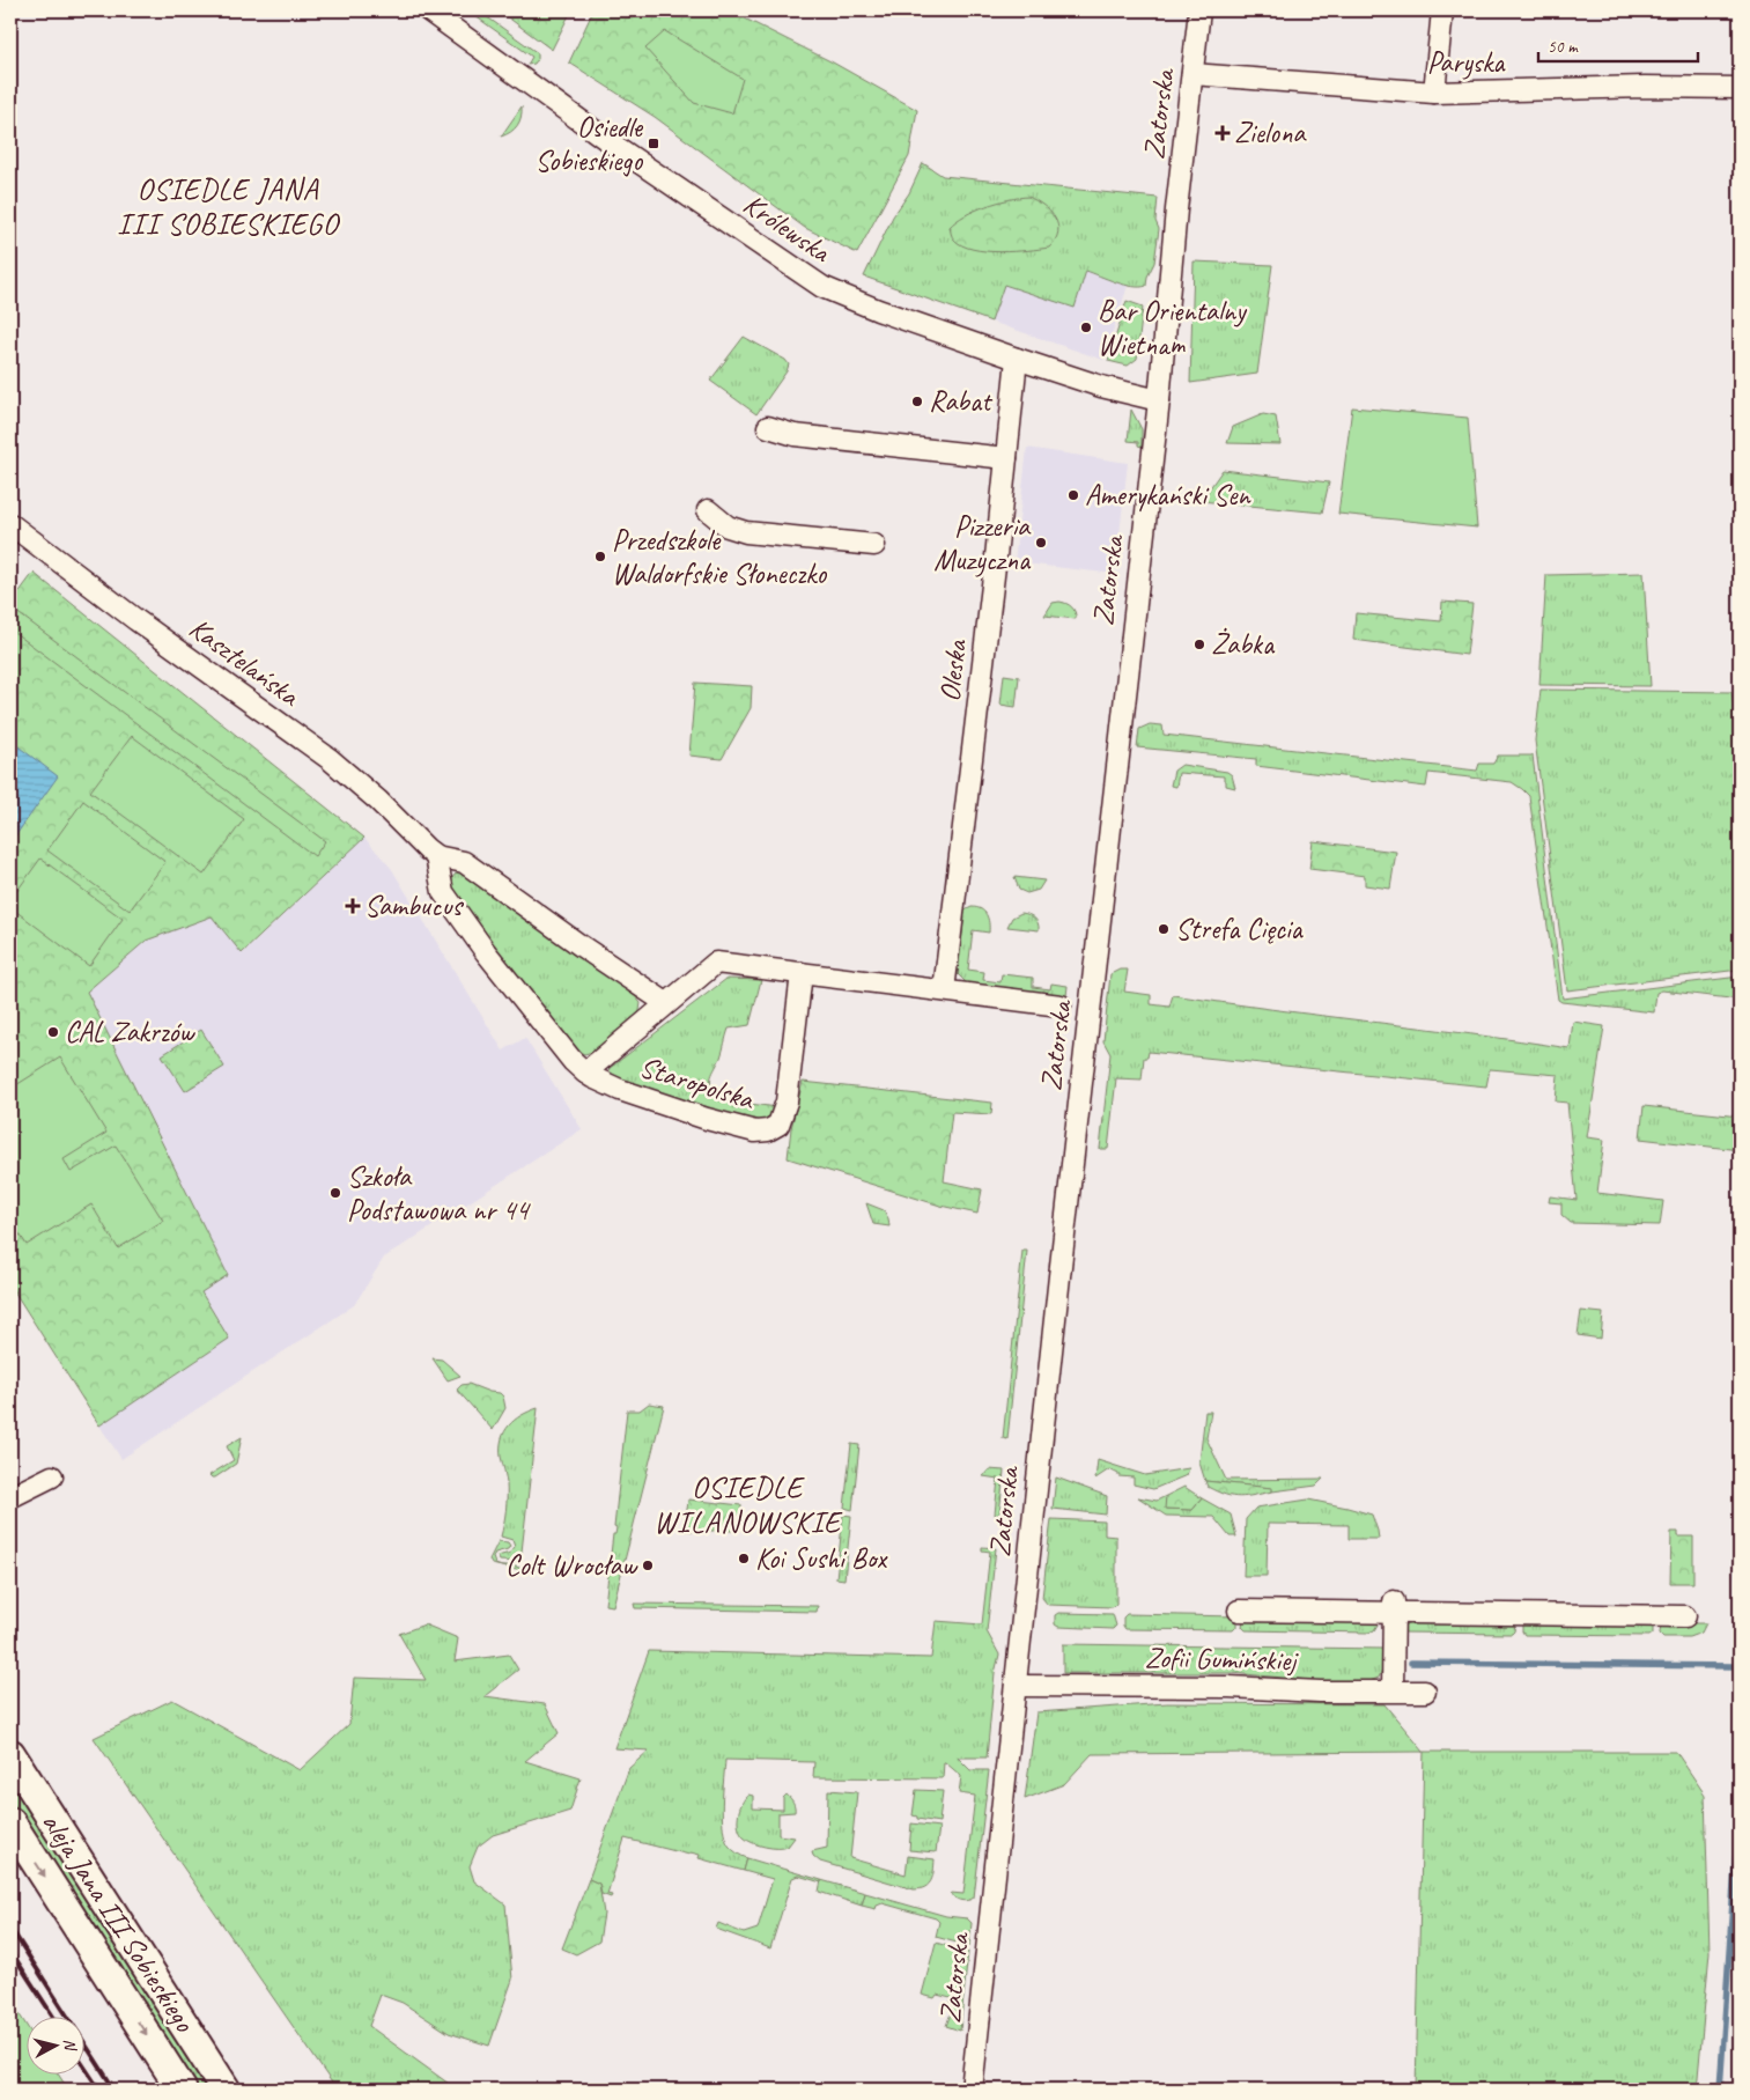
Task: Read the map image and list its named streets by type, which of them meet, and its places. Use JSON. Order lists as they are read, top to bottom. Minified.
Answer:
{"streets":{"main road":["aleja Jana III Sobieskiego"],"street":["Paryska","Zatorska","Królewska","Kasztelańska","Oleska","Staropolska","Zofii Gumińskiej"]},"crossings":[["Paryska","Zatorska"],["Zatorska","Królewska"],["Zatorska","Zofii Gumińskiej"],["Królewska","Oleska"]],"districts":["OSIEDLE JANA III SOBIESKIEGO","OSIEDLE WILANOWSKIE"],"places":{"health":["Zielona","Sambucus"],"transit":["Osiedle Sobieskiego"],"other":["Bar Orientalny Wietnam","Rabat","Amerykański Sen","Pizzeria Muzyczna","Przedszkole Waldorfskie Słoneczko","Żabka","Strefa Cięcia","CAL Zakrzów","Szkoła Podstawowa nr 44","Koi Sushi Box","Colt Wrocław"]},"scale_bar":"50 m","north":"right"}
